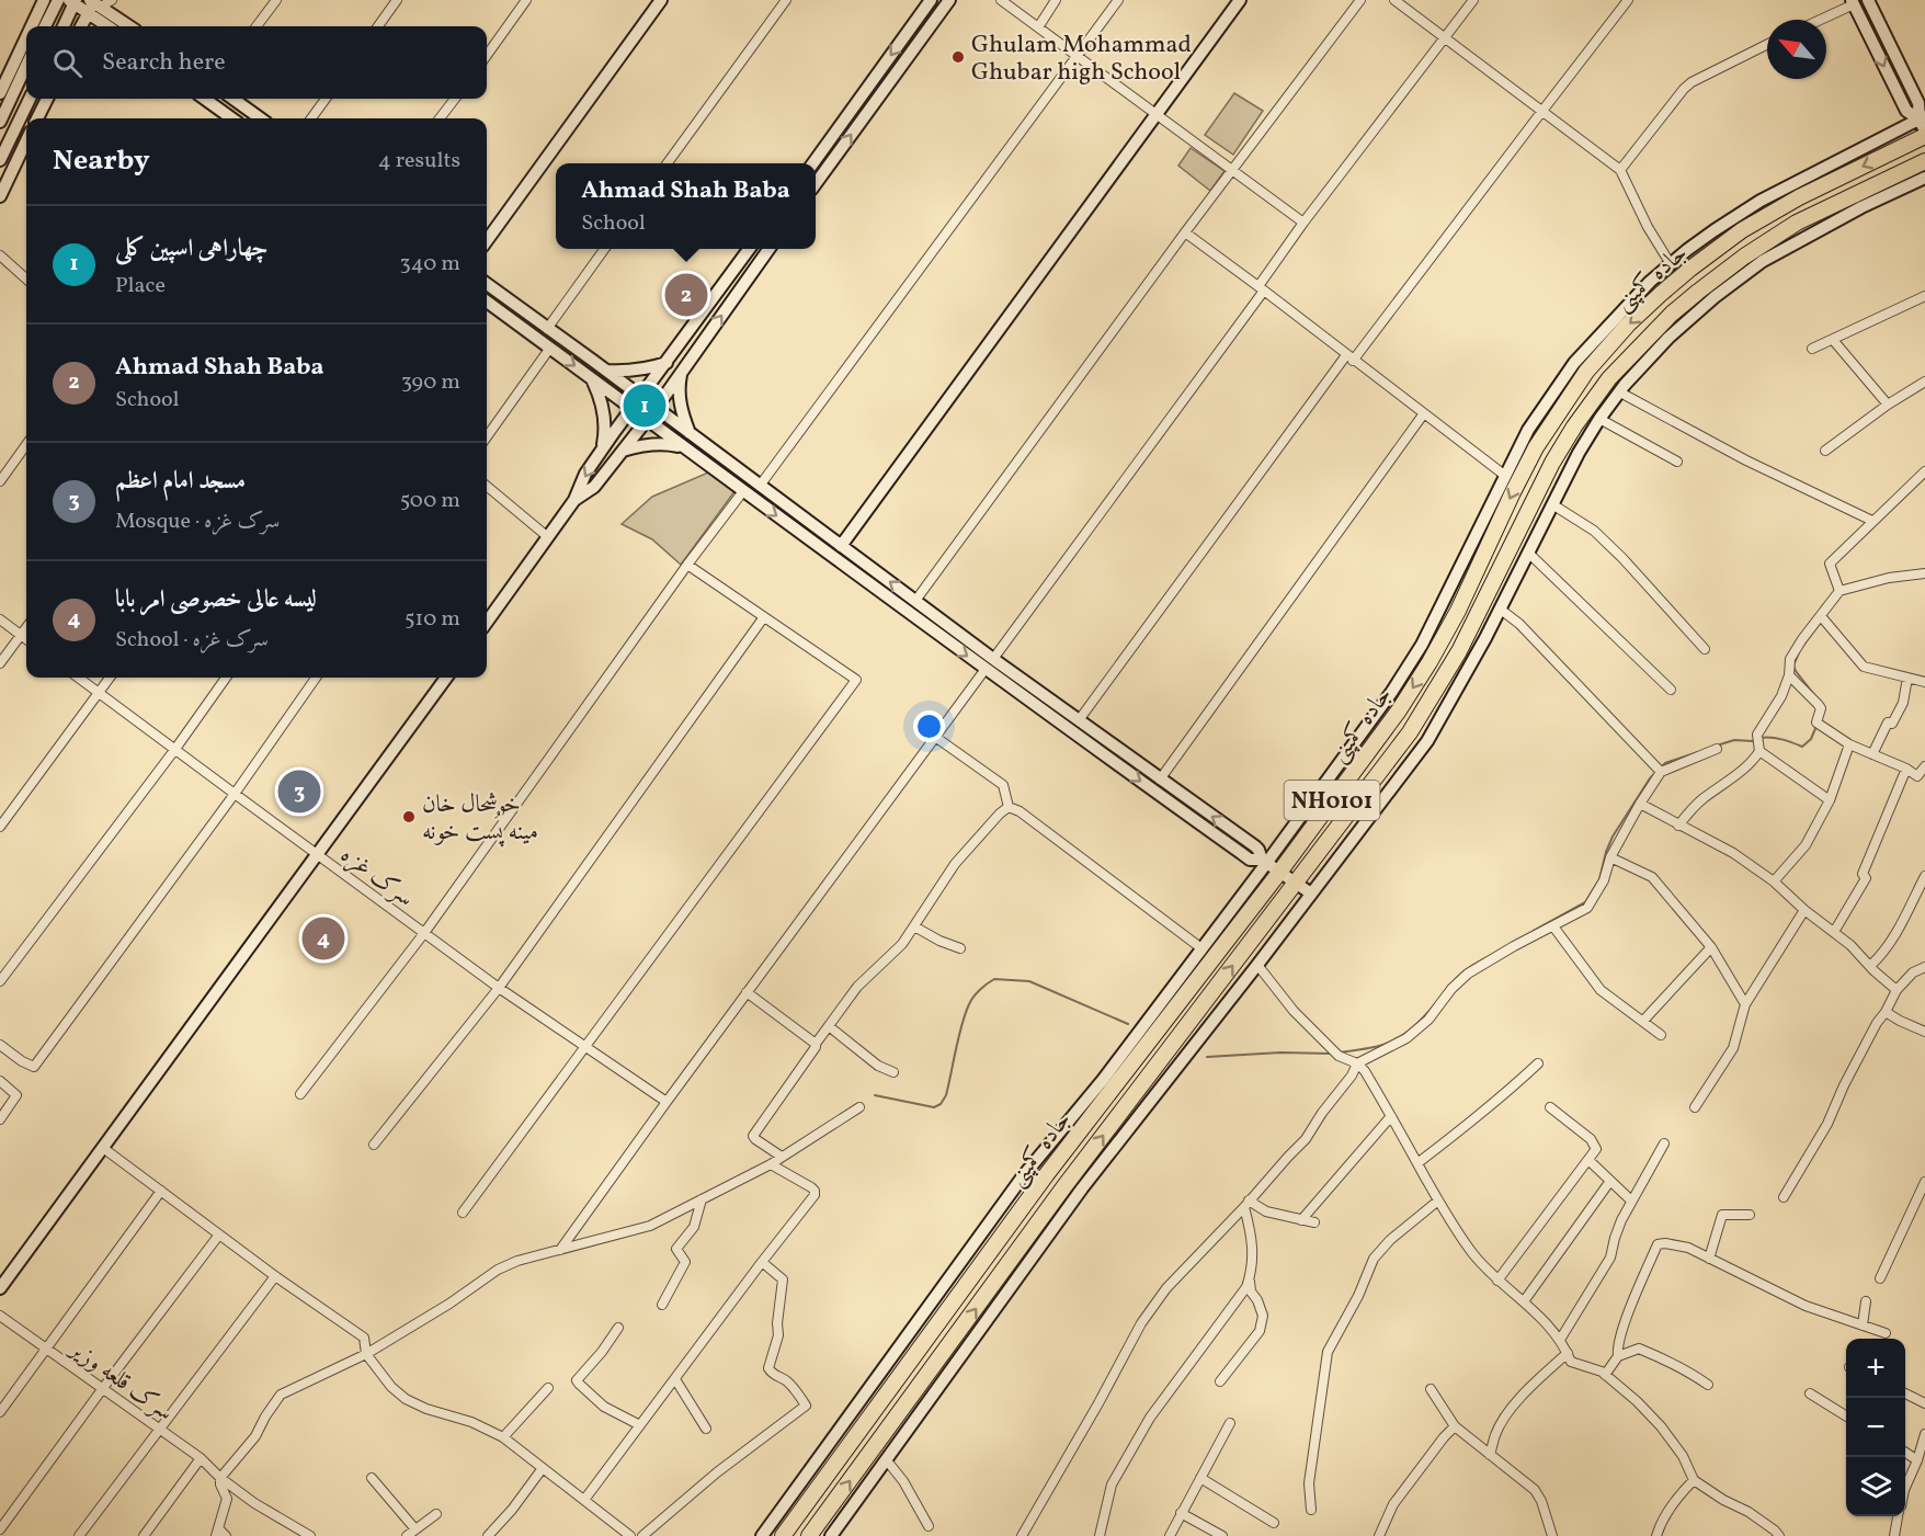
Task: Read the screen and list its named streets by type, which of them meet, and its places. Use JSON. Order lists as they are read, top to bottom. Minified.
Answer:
{"streets":{"highway":["جاده کمپنی","NH0101"],"street":["سرک غزه","سرک قلعه وزیر"]},"places":["Ghulam Mohammad Ghubar high School","خوشحال خان مینه پُست خونه"],"north":"top left","page":{"search":"Search here","heading":["Nearby","4 results"],"popup":["Ahmad Shah Baba","School"],"list":[{"mark":"1","name":"چهاراهی اسپین کلی","note":"Place","value":"340 m"},{"mark":"2","name":"Ahmad Shah Baba","note":"School","value":"390 m"},{"mark":"3","name":"مسجد امام اعظم","note":"Mosque · سرک غزه","value":"500 m"},{"mark":"4","name":"لیسه عالی خصوصی امر بابا","note":"School · سرک غزه","value":"510 m"}],"pins":["2","1","3","4"],"map_buttons":["+","−"]}}
